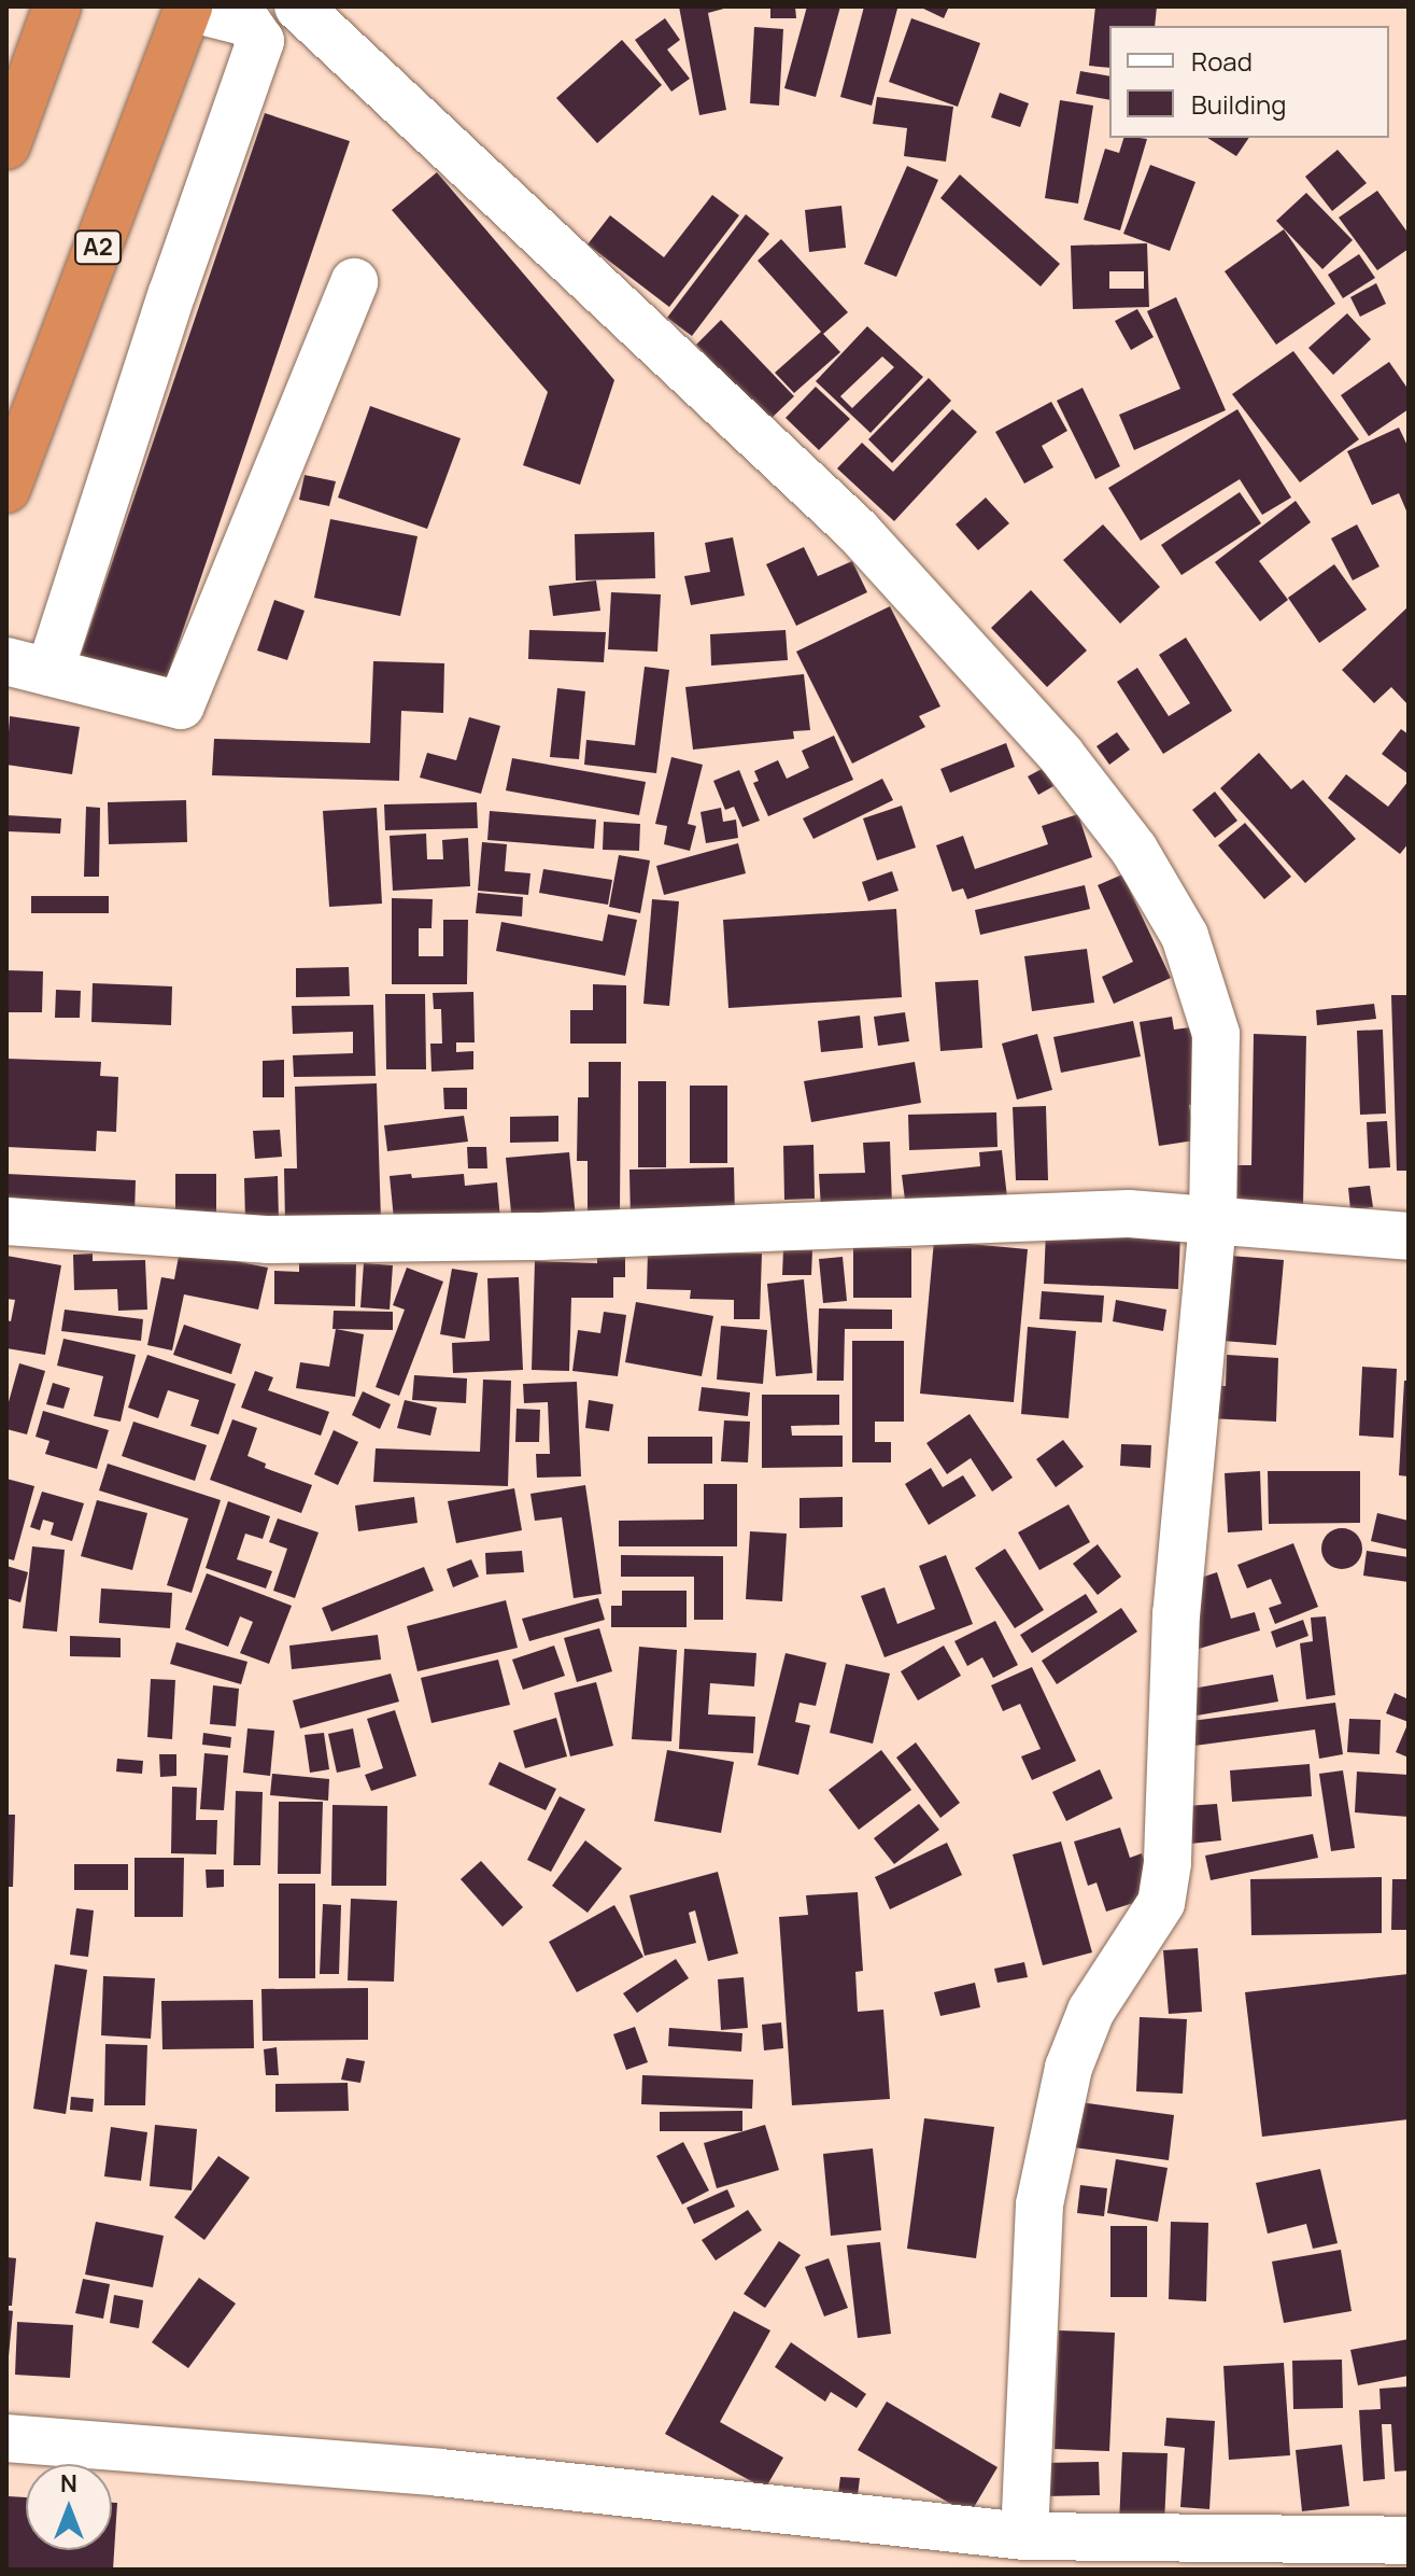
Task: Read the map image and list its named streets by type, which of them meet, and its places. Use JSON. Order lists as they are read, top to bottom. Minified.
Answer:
{"streets":{"highway":["A2"]},"legend":["Road","Building"],"north":"top"}
